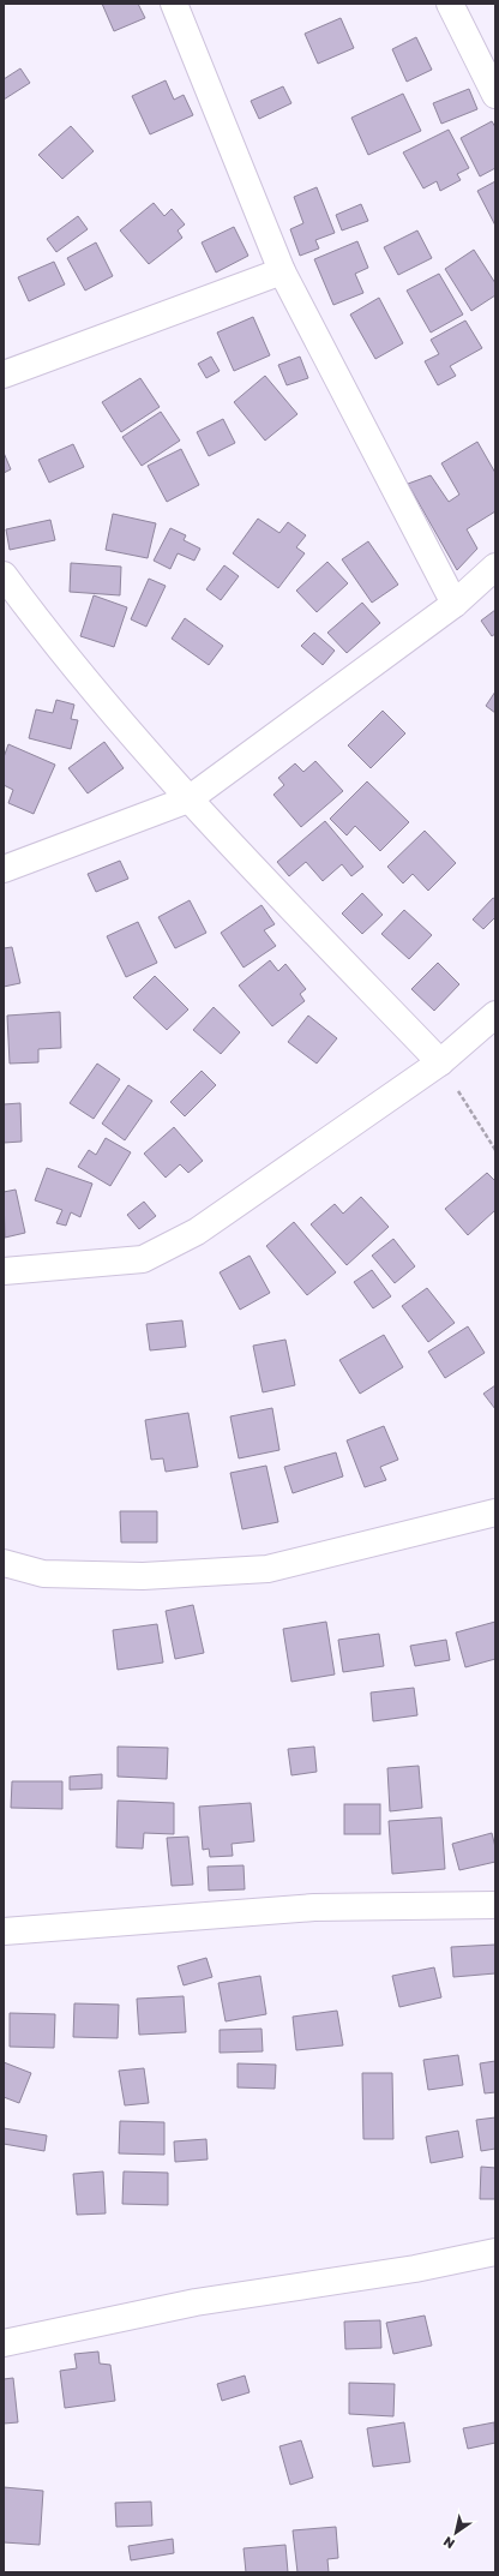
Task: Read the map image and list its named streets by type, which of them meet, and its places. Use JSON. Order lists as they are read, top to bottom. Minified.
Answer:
{"north":"bottom left"}
